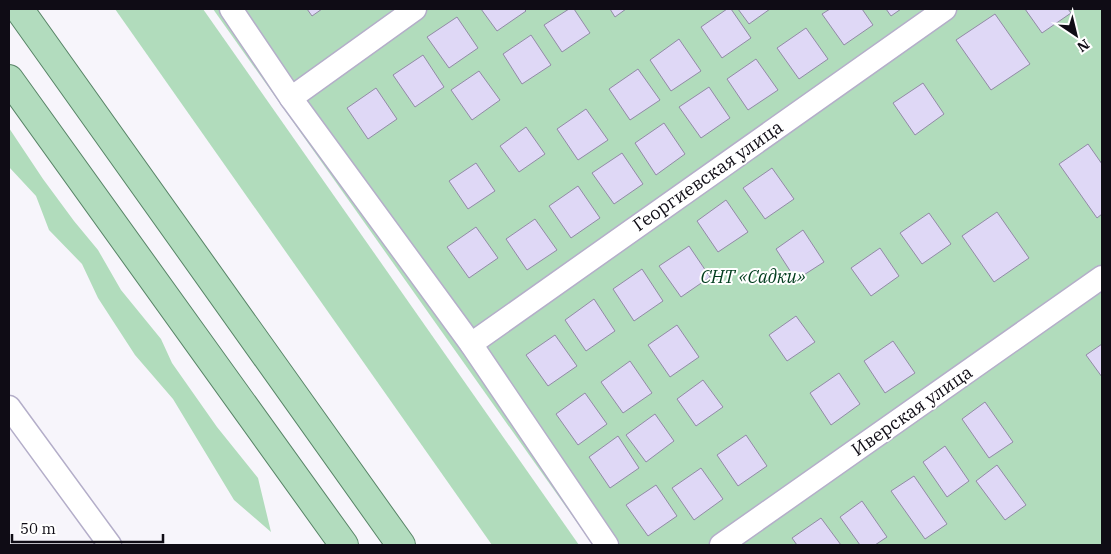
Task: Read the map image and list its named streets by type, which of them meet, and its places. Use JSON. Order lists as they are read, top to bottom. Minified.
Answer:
{"streets":{"street":["Георгиевская улица","Иверская улица"]},"parks":["СНТ «Садки»"],"scale_bar":"50 m","north":"bottom right"}
